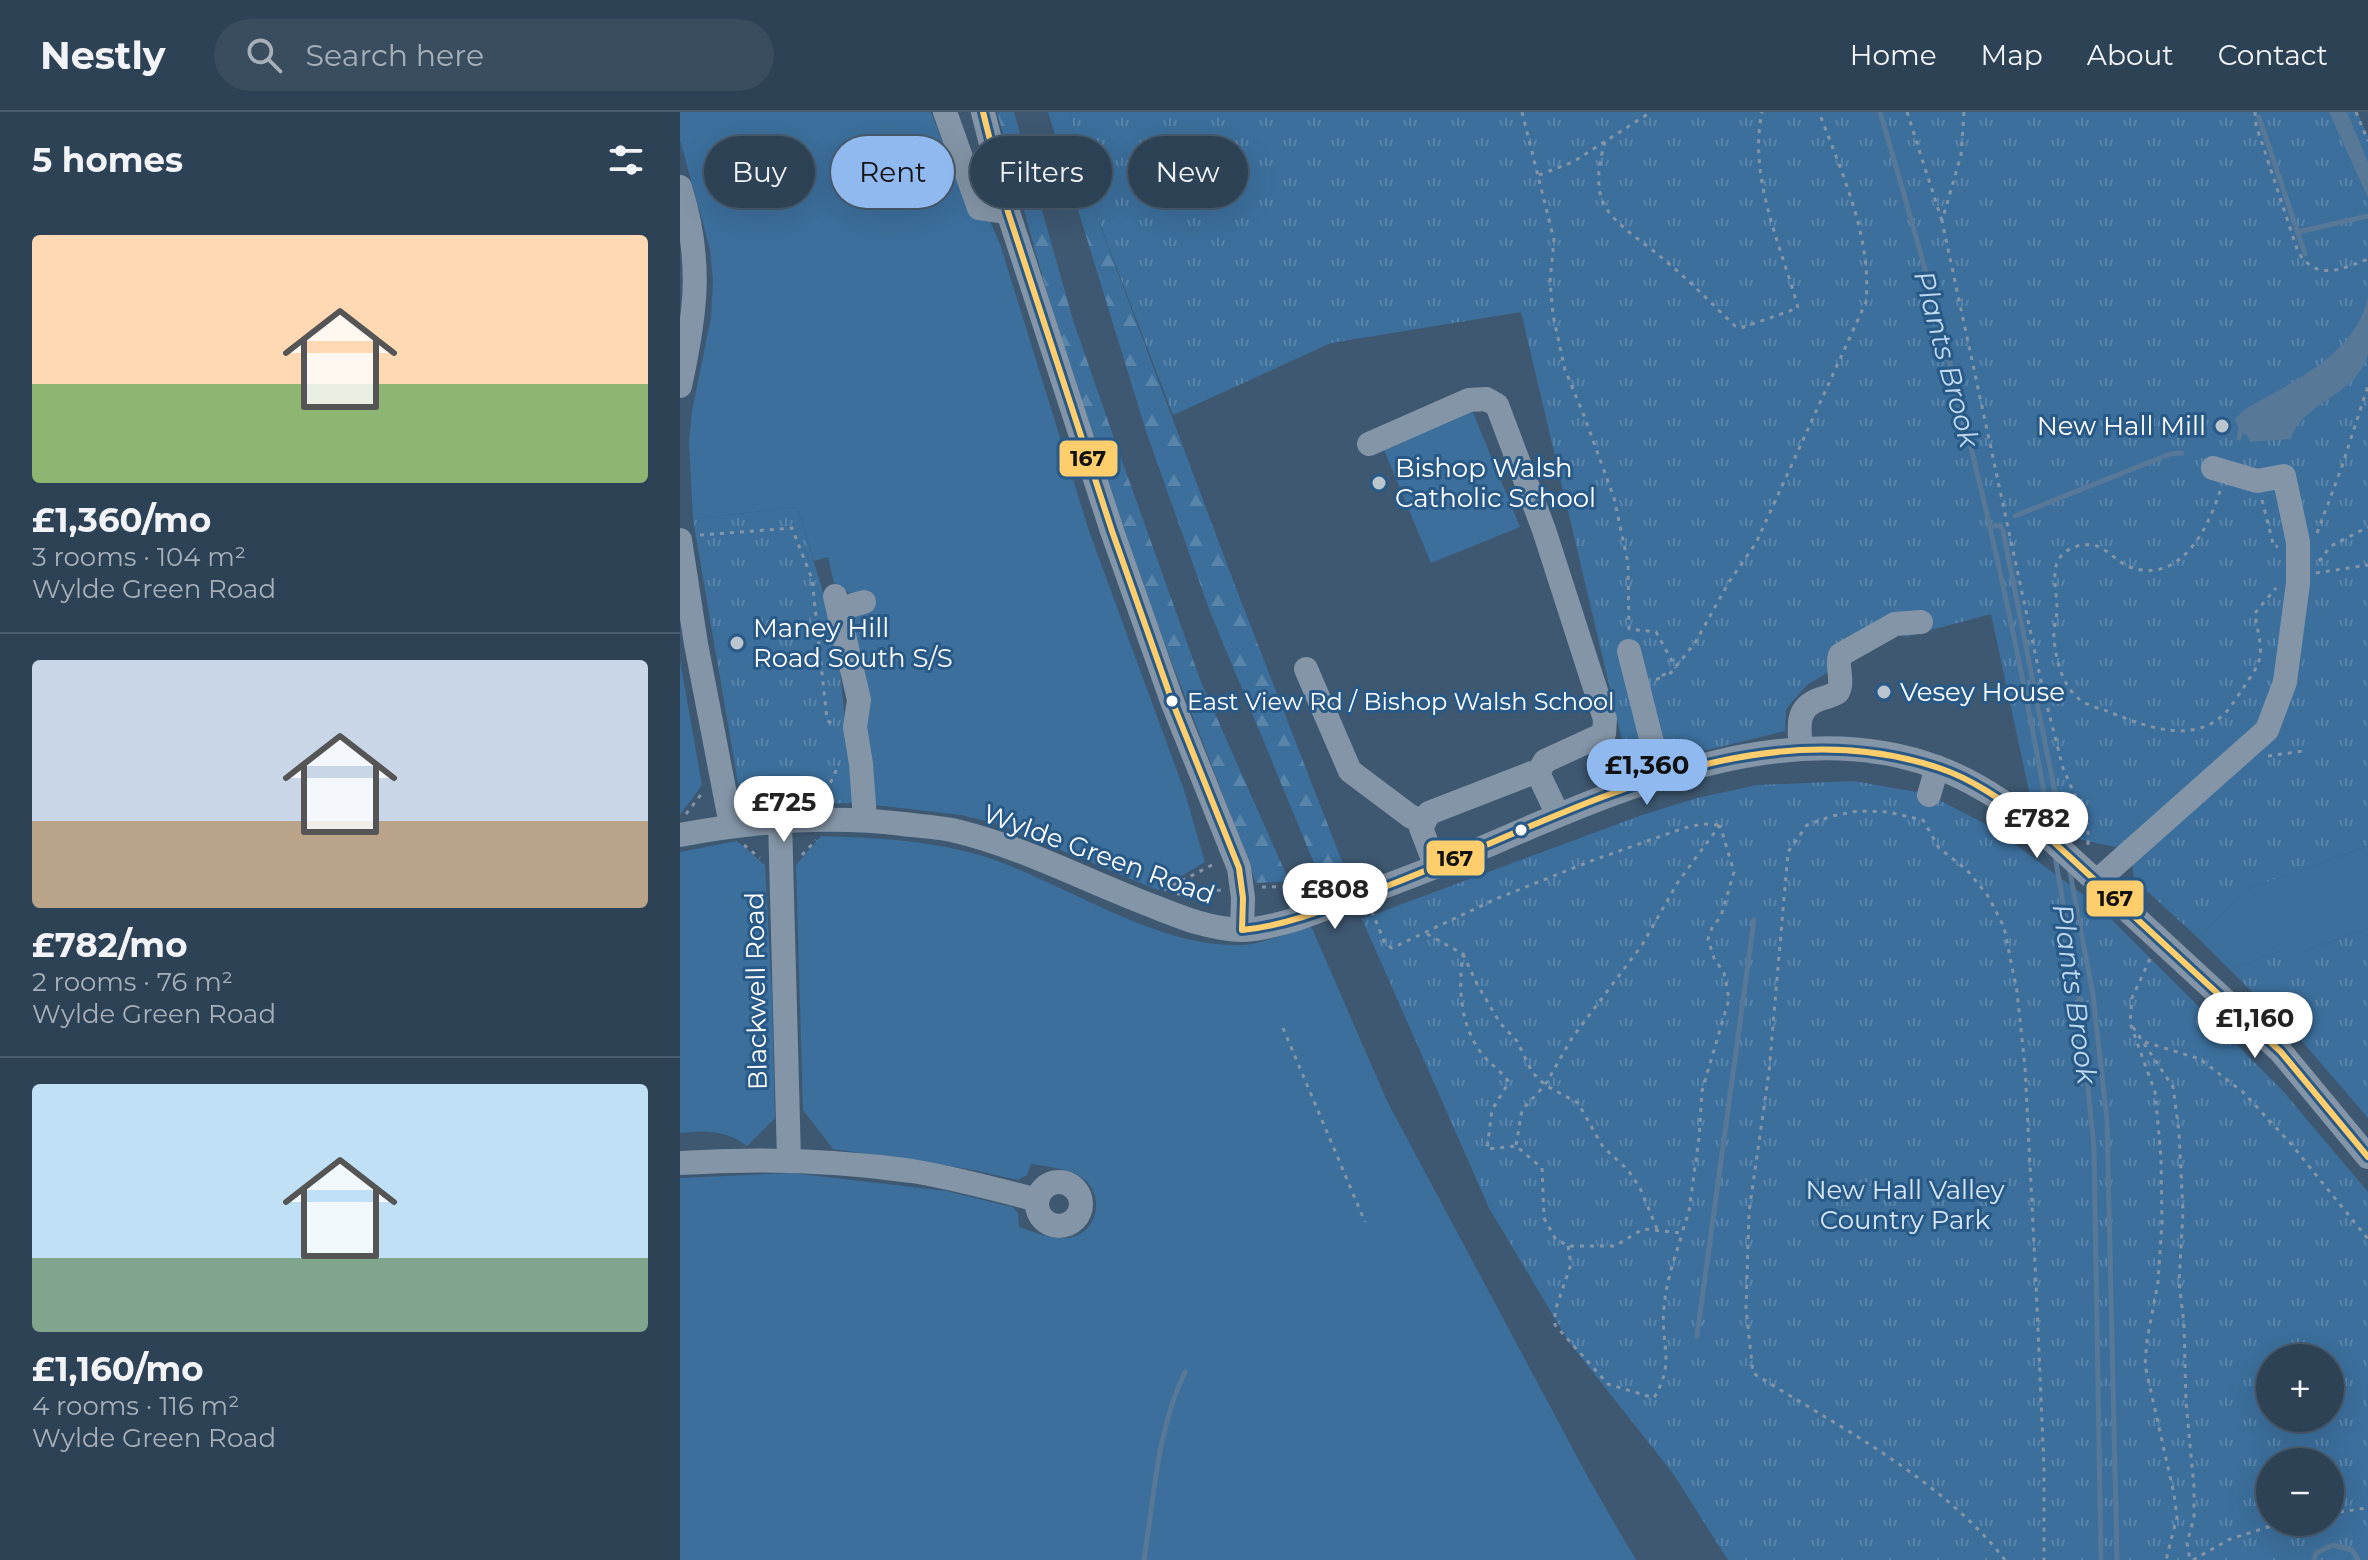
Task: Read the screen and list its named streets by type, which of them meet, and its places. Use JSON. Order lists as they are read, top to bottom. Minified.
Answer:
{"streets":{"street":["Wylde Green Road","Blackwell Road"]},"crossings":[["Wylde Green Road","Blackwell Road"]],"water":["Plants Brook"],"parks":["New Hall Valley Country Park"],"places":["New Hall Mill","Bishop Walsh Catholic School","Maney Hill Road South S/S","Vesey House","East View Rd / Bishop Walsh School"],"lines":["transit line 167"],"page":{"header":"Nestly","search":"Search here","nav":["Home","Map","About","Contact"],"heading":"5 homes","chip":["Buy","Rent","Filters","New"],"list":[{"name":"£1,360/mo","note":"3 rooms · 104 m² · Wylde Green Road"},{"name":"£782/mo","note":"2 rooms · 76 m² · Wylde Green Road"},{"name":"£1,160/mo","note":"4 rooms · 116 m² · Wylde Green Road"}],"price":["£1,360","£725","£782","£808","£1,160"],"map_buttons":["+","−"]}}
